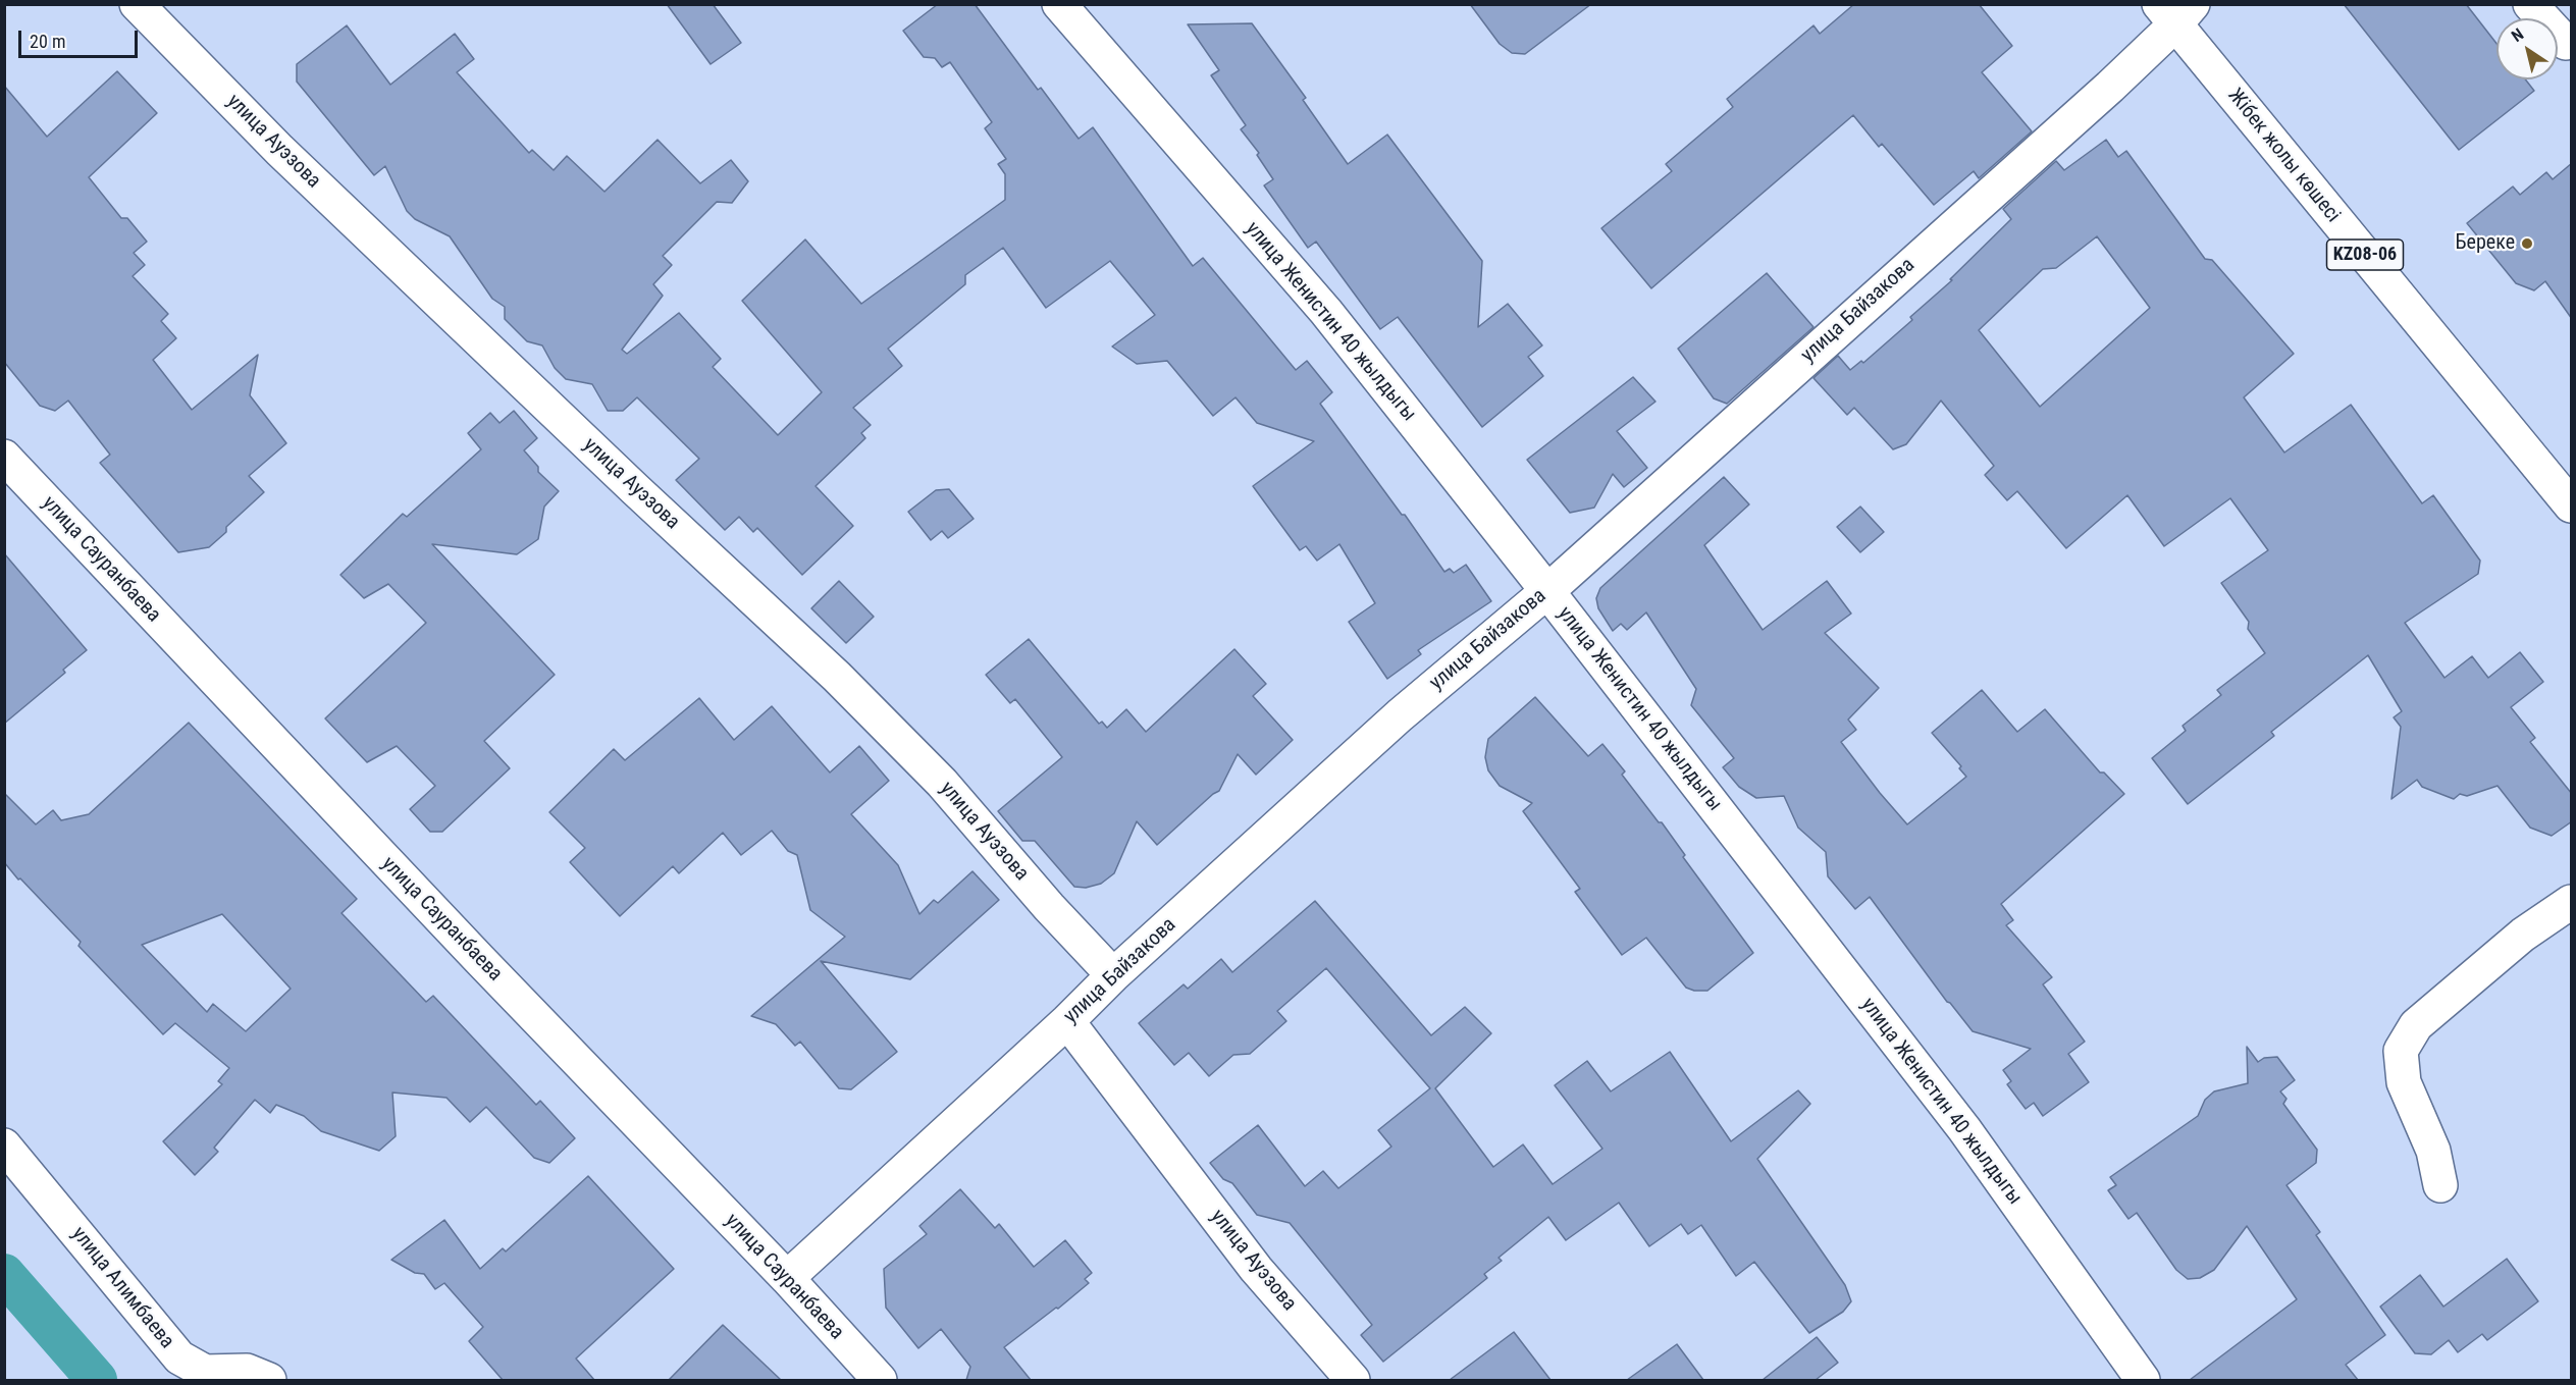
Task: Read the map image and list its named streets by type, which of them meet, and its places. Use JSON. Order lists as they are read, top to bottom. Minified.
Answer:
{"streets":{"main road":["улица Ауэзова","Жібек жолы көшесі","KZ08-06","улица Байзакова","улица Женистин 40 жылдыгы","улица Сауранбаева","улица Алимбаева"]},"crossings":[["улица Ауэзова","улица Байзакова"],["Жібек жолы көшесі","улица Байзакова"],["улица Байзакова","улица Женистин 40 жылдыгы"],["улица Байзакова","улица Сауранбаева"]],"places":["Береке"],"scale_bar":"20 m","north":"top left"}
